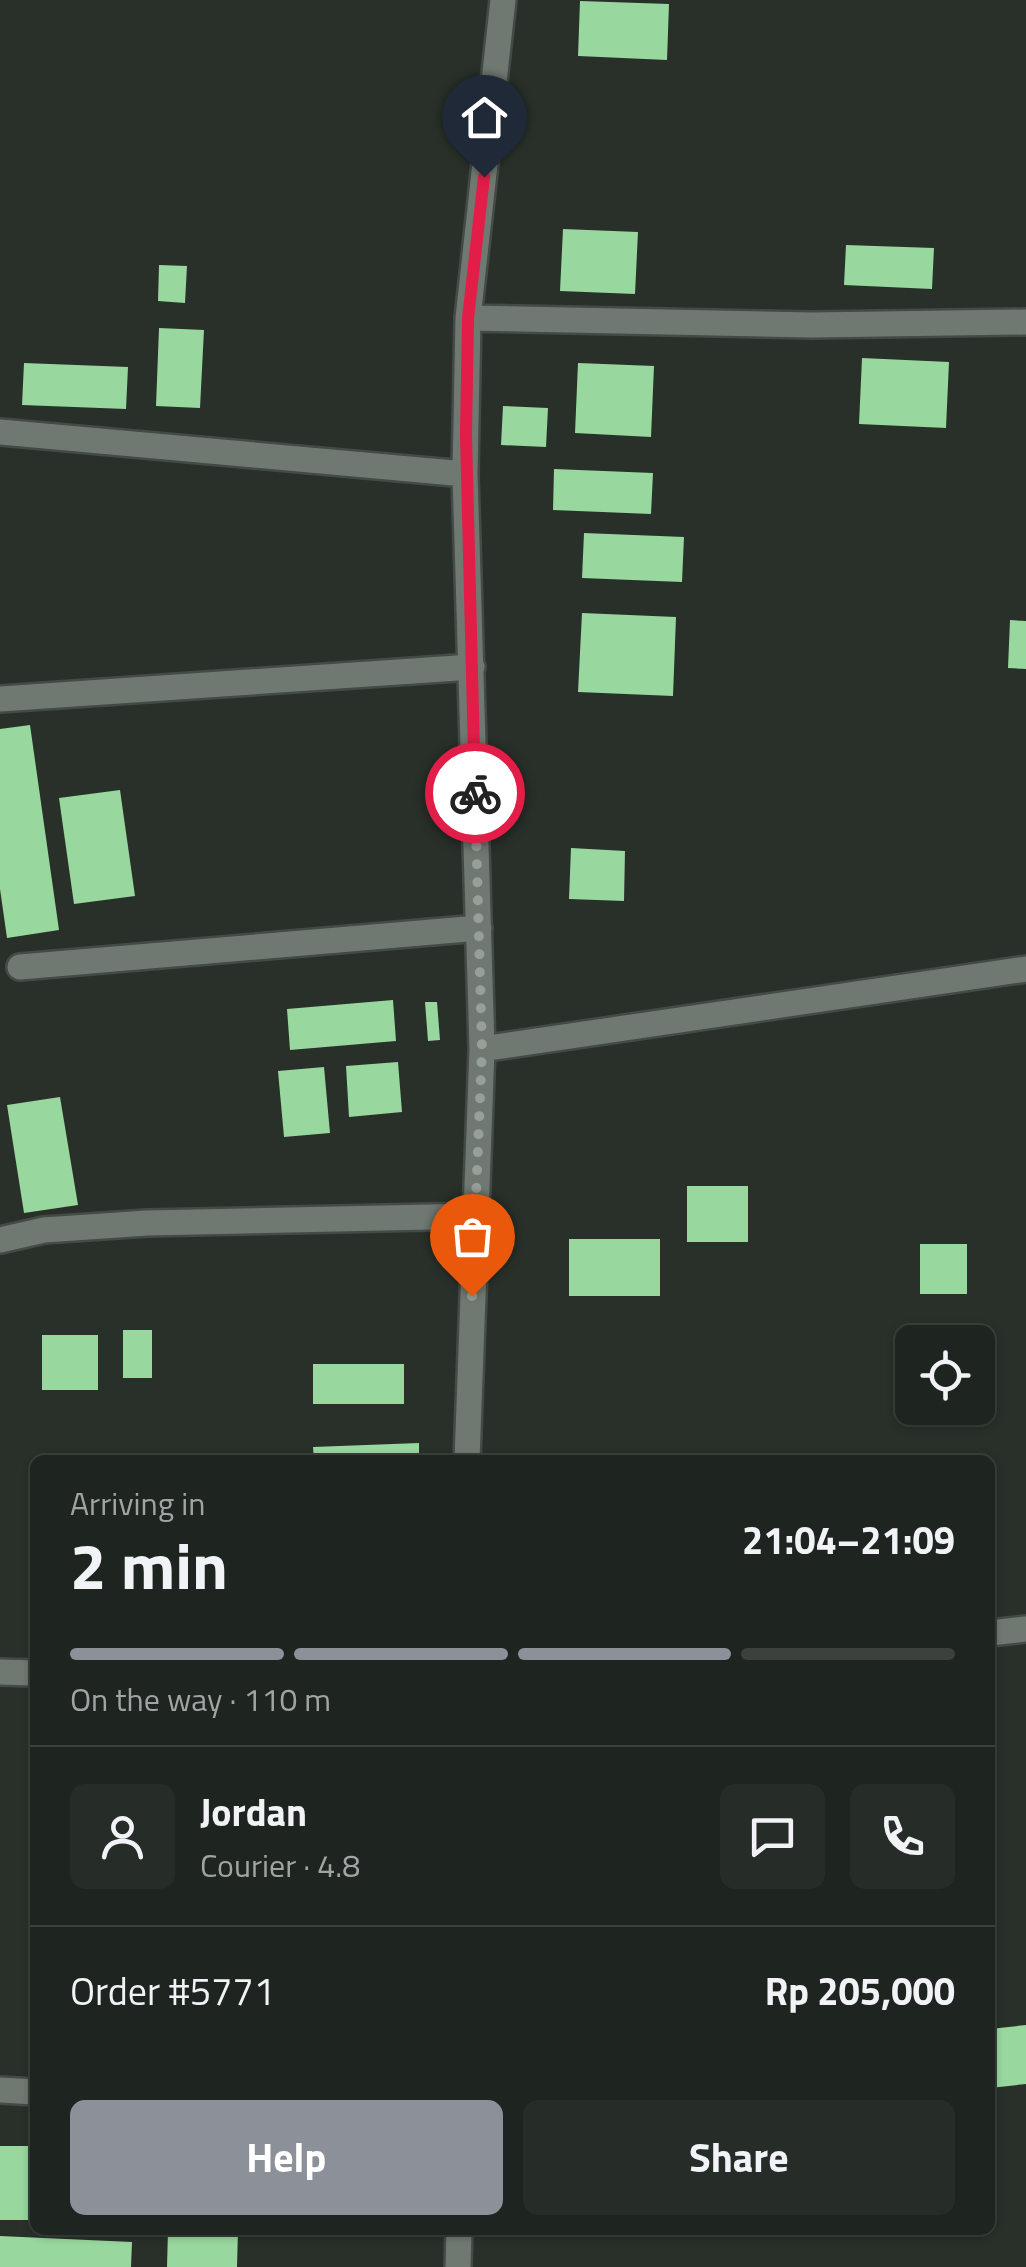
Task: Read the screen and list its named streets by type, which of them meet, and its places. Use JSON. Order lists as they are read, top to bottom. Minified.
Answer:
{"page":{"heading":["2 min","Arriving in","21:04–21:09"],"panel":["Jordan","Courier · 4.8","Order #5771","Rp 205,000"],"bar":"On the way · 110 m","buttons":["Help","Share"]}}
